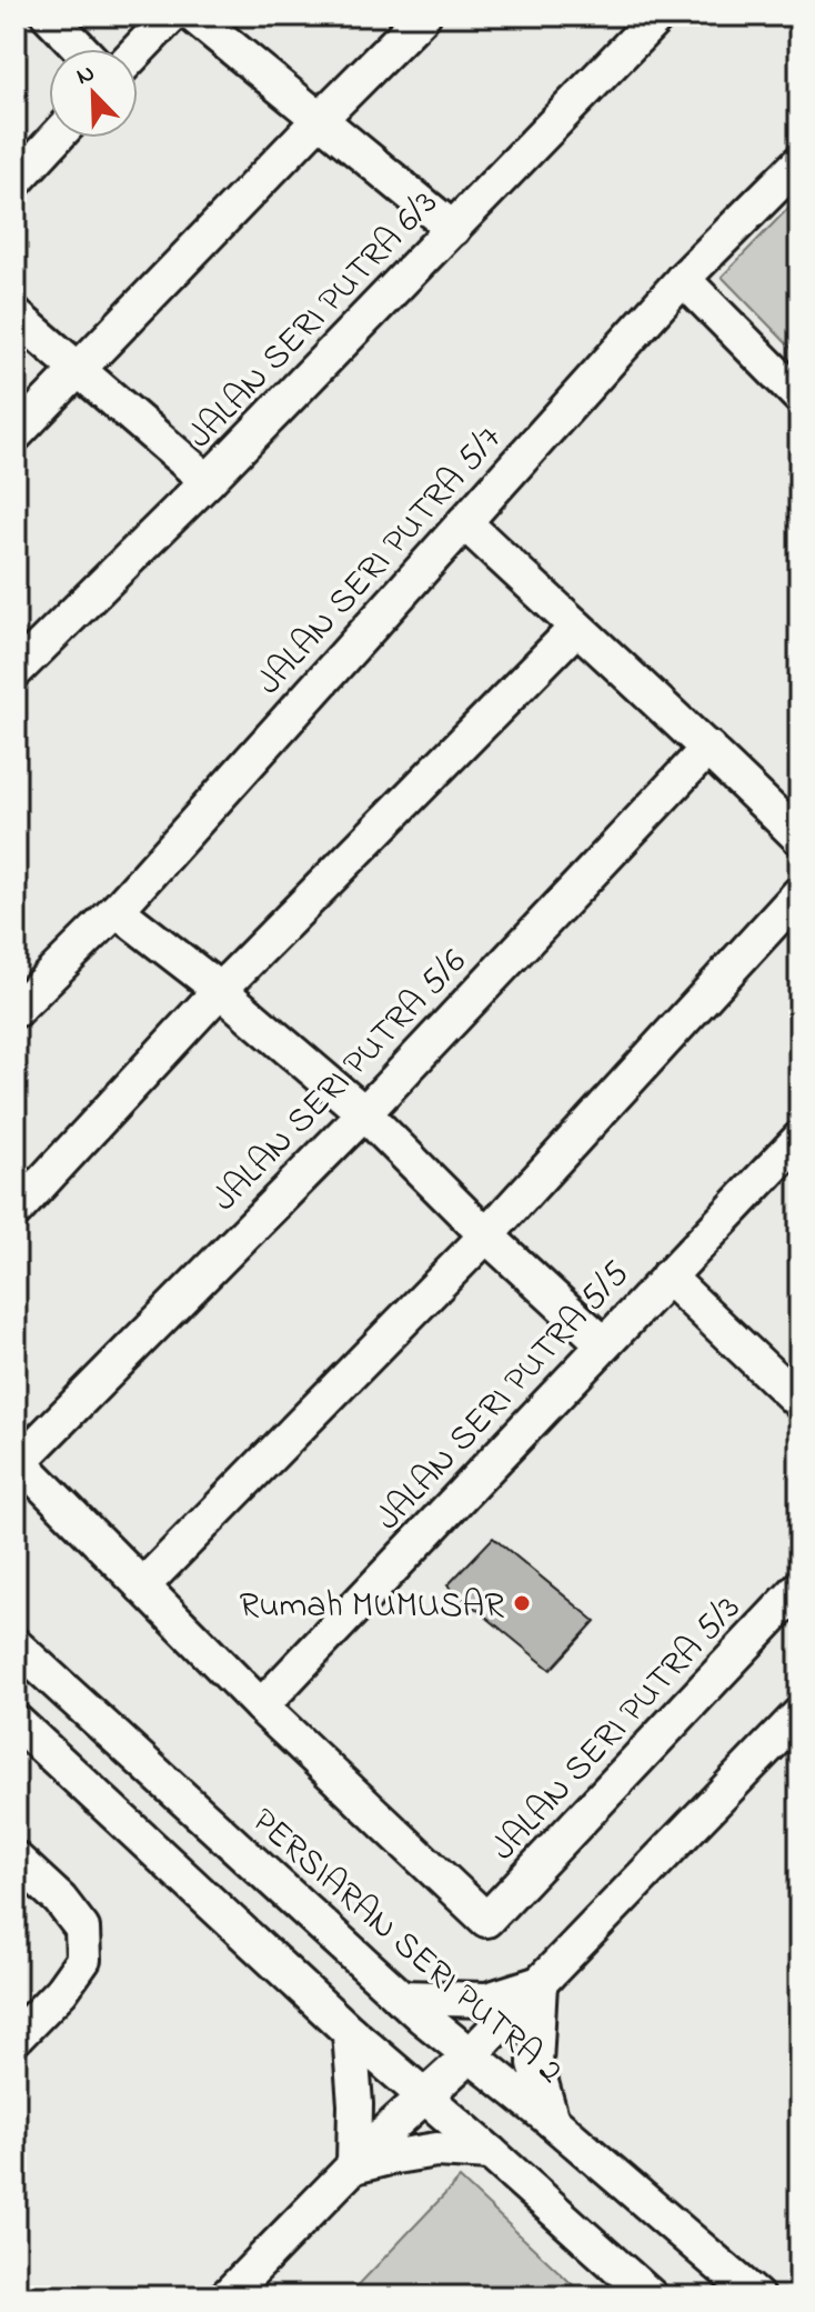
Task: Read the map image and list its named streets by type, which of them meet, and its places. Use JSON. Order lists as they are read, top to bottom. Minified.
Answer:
{"streets":{"street":["JALAN SERI PUTRA 6/3","JALAN SERI PUTRA 5/7","JALAN SERI PUTRA 5/6","JALAN SERI PUTRA 5/5","JALAN SERI PUTRA 5/3","PERSIARAN SERI PUTRA 2"]},"crossings":[["JALAN SERI PUTRA 5/5","JALAN SERI PUTRA 5/3"]],"places":["Rumah MUMUSAR"],"north":"top left"}
